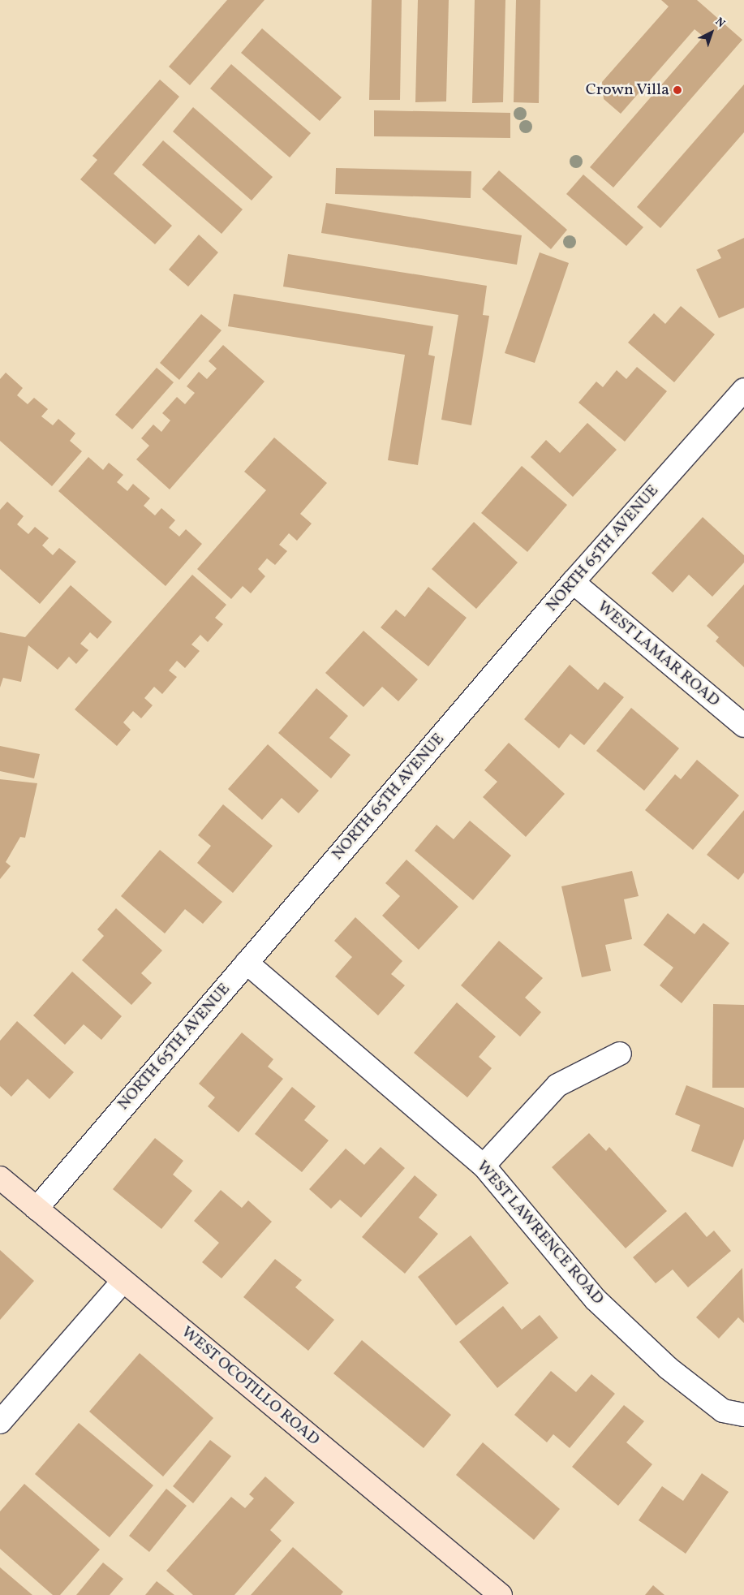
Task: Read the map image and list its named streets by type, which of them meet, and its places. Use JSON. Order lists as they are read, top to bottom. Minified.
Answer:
{"streets":{"street":["NORTH 65TH AVENUE","WEST LAMAR ROAD","WEST LAWRENCE ROAD","WEST OCOTILLO ROAD"]},"crossings":[["NORTH 65TH AVENUE","WEST LAMAR ROAD"],["NORTH 65TH AVENUE","WEST LAWRENCE ROAD"],["NORTH 65TH AVENUE","WEST OCOTILLO ROAD"]],"places":["Crown Villa"],"north":"top right"}
